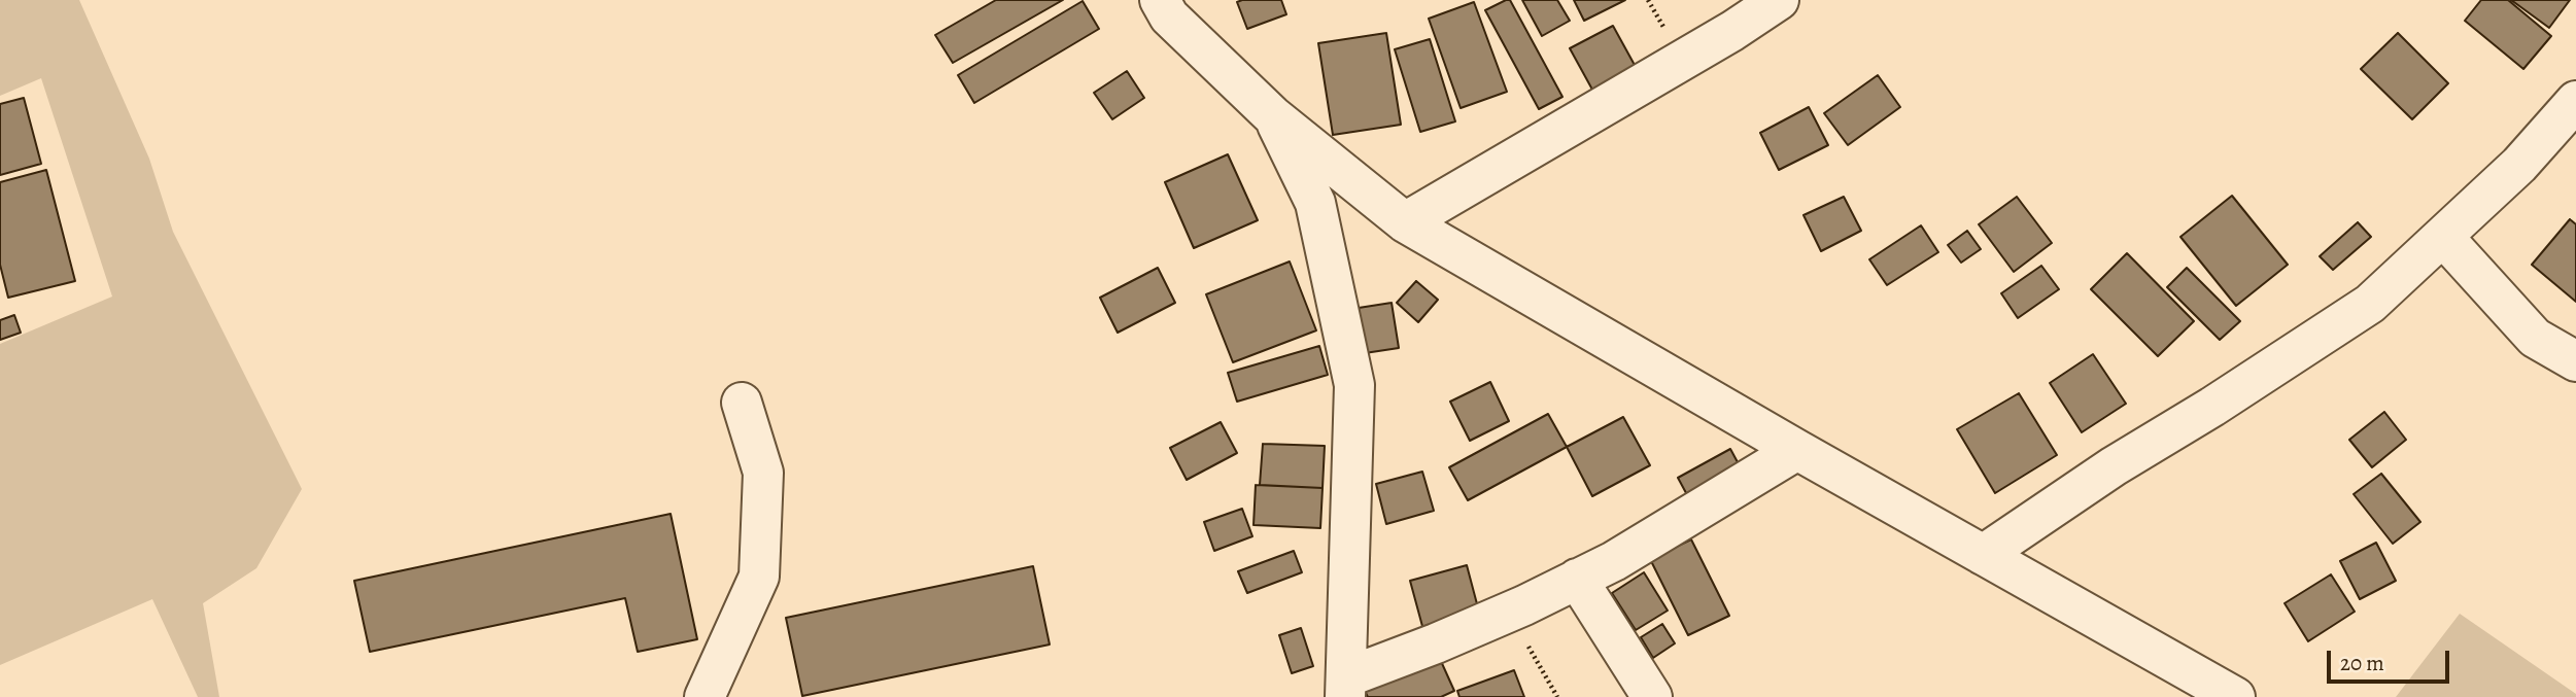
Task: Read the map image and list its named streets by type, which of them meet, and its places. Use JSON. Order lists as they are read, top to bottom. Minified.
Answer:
{"scale_bar":"20 m"}
